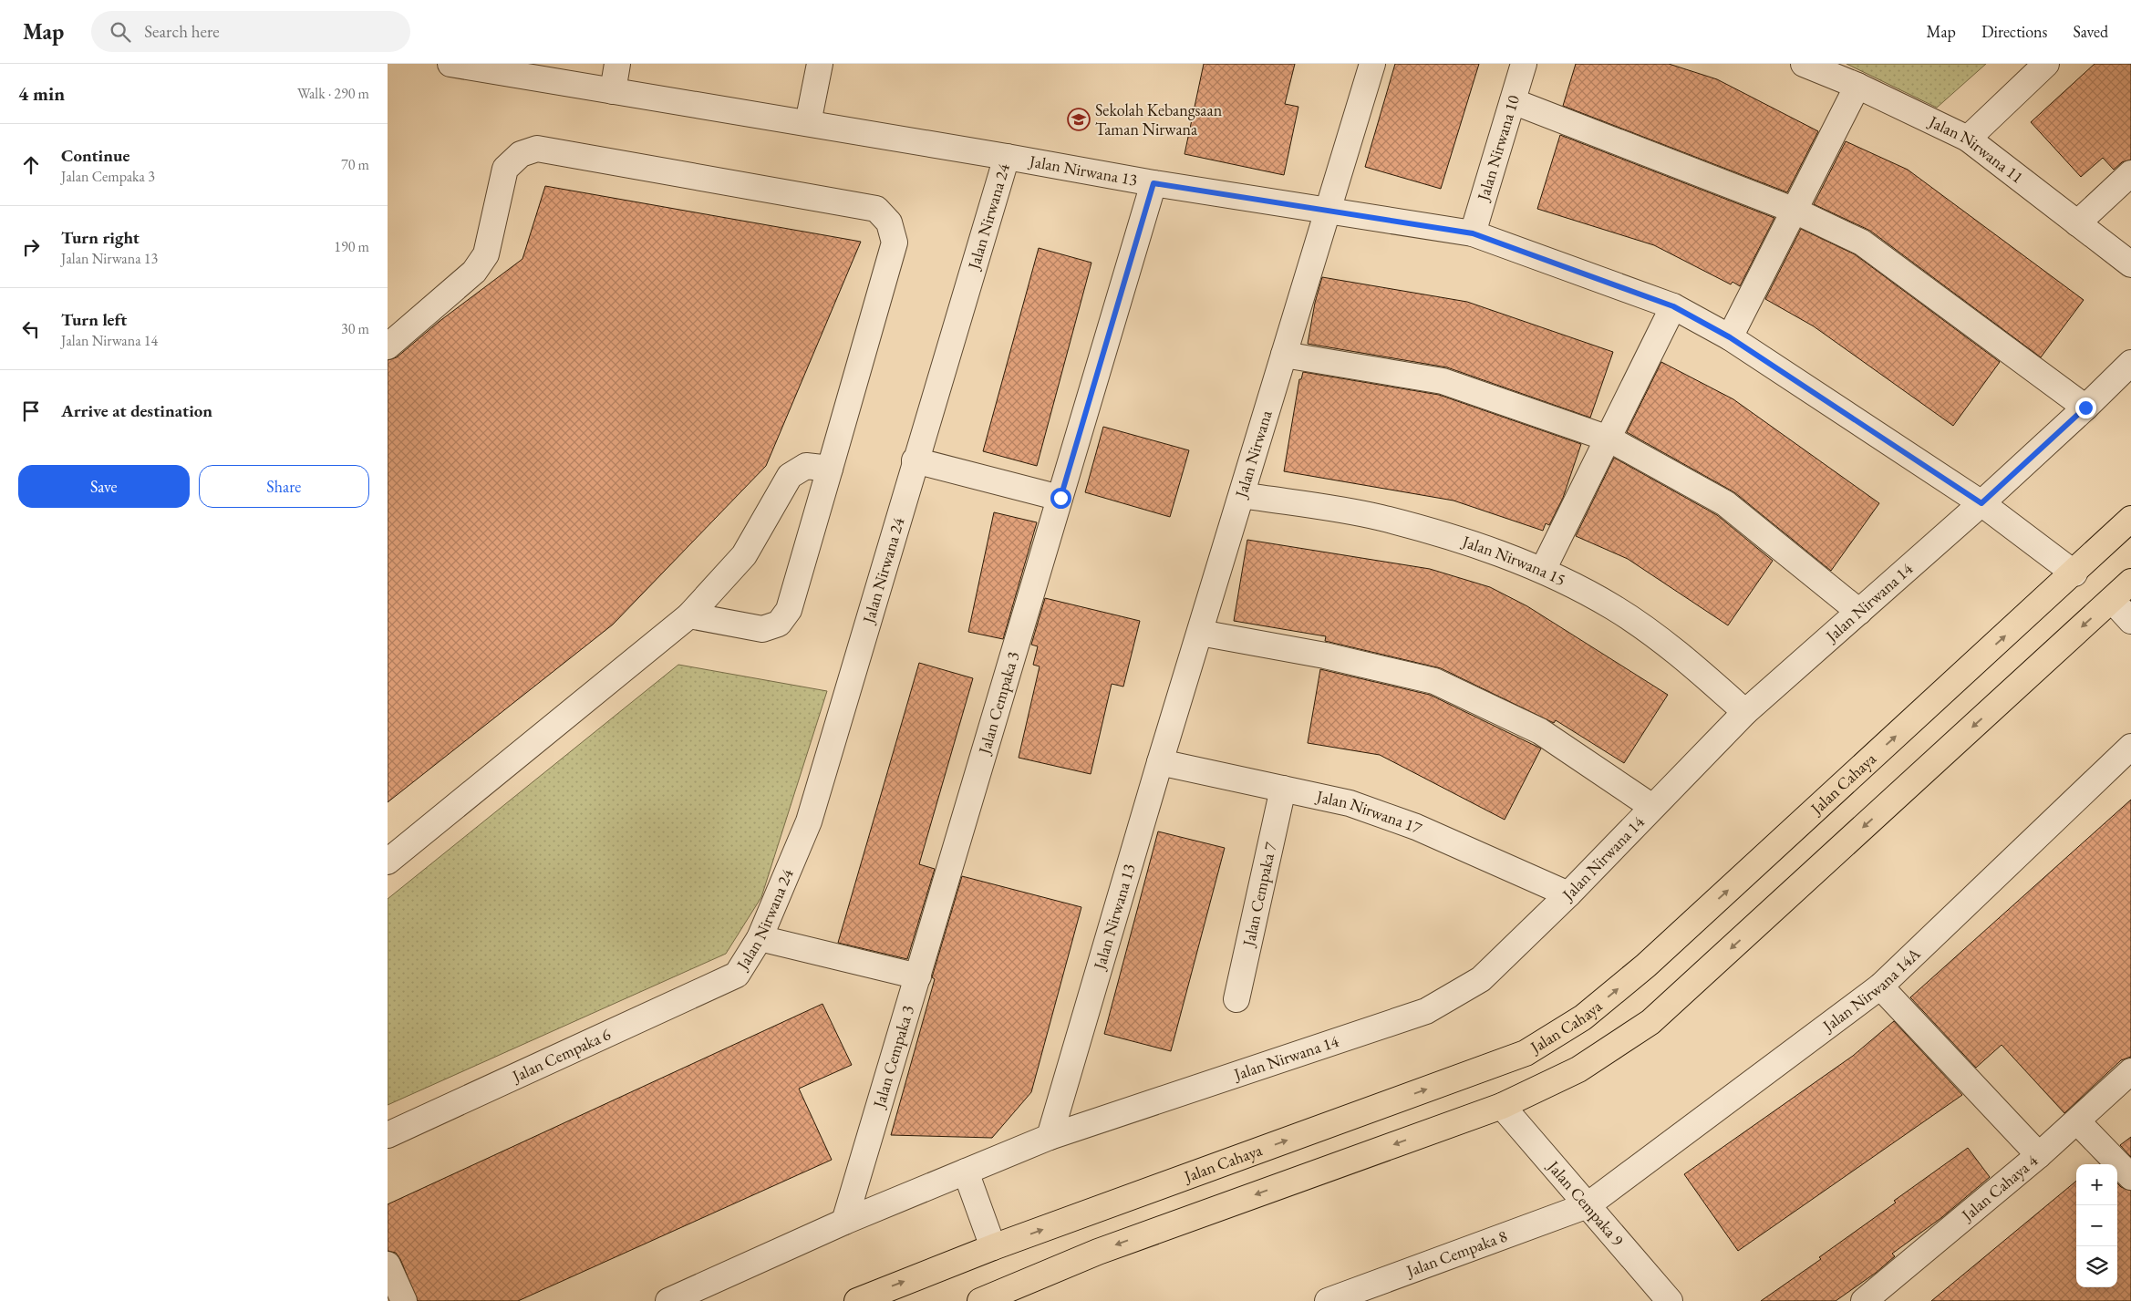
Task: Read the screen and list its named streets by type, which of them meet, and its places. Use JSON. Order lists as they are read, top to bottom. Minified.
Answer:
{"streets":{"main road":["Jalan Cahaya"],"street":["Jalan Nirwana 10","Jalan Nirwana 11","Jalan Nirwana 13","Jalan Nirwana 24","Jalan Nirwana","Jalan Nirwana 15","Jalan Nirwana 14","Jalan Cempaka 3","Jalan Nirwana 17","Jalan Cempaka 7","Jalan Nirwana 14A","Jalan Cempaka 6","Jalan Cahaya 4","Jalan Cempaka 9","Jalan Cempaka 8"]},"crossings":[["Jalan Nirwana 10","Jalan Nirwana 13"],["Jalan Nirwana 13","Jalan Nirwana 24"],["Jalan Nirwana 13","Jalan Nirwana"],["Jalan Nirwana 13","Jalan Nirwana 14"],["Jalan Nirwana 13","Jalan Cempaka 3"],["Jalan Nirwana 13","Jalan Cahaya"],["Jalan Nirwana 13","Jalan Nirwana 17"],["Jalan Nirwana 24","Jalan Cempaka 6"],["Jalan Nirwana","Jalan Nirwana 15"],["Jalan Nirwana 15","Jalan Nirwana 14"],["Jalan Nirwana 14","Jalan Nirwana 17"],["Jalan Nirwana 17","Jalan Cempaka 7"],["Jalan Nirwana 14A","Jalan Cempaka 9"],["Jalan Nirwana 14A","Jalan Cempaka 8"],["Jalan Cempaka 9","Jalan Cempaka 8"]],"places":{"school or university":["Sekolah Kebangsaan Taman Nirwana"]},"page":{"header":"Map","search":"Search here","nav":["Map","Directions","Saved"],"heading":["4 min","Walk · 290 m"],"list":[["Continue","Jalan Cempaka 3","70 m"],["Turn right","Jalan Nirwana 13","190 m"],["Turn left","Jalan Nirwana 14","30 m"],"Arrive at destination"],"buttons":["Save","Share"],"map_buttons":["+","−"]}}
